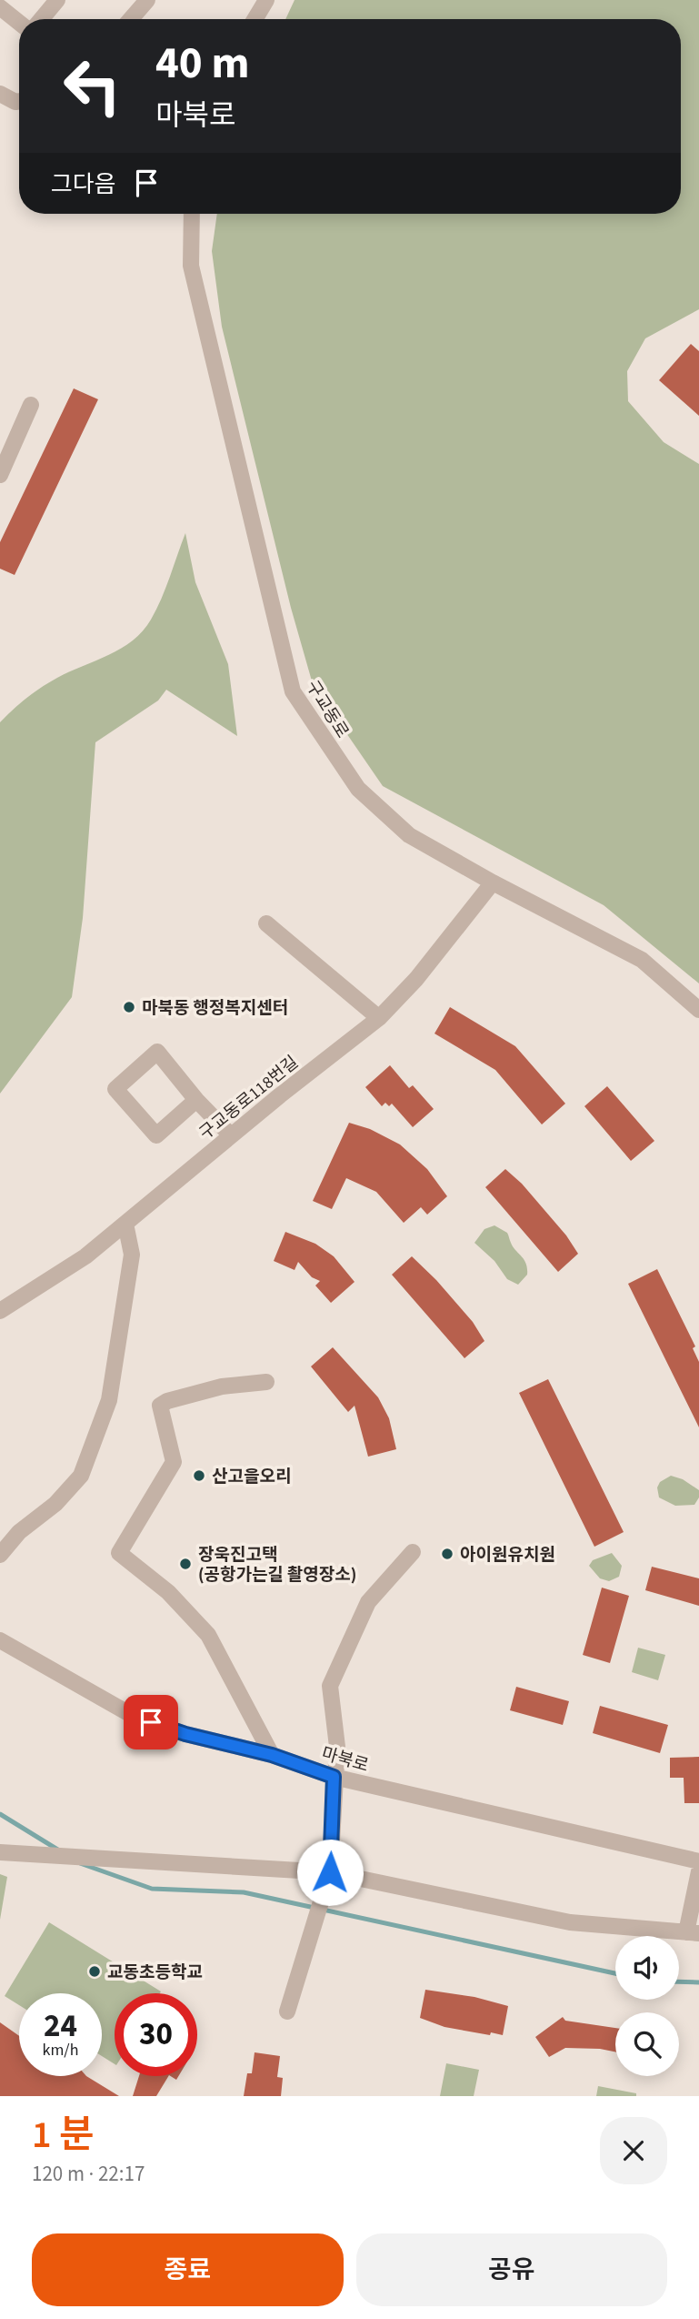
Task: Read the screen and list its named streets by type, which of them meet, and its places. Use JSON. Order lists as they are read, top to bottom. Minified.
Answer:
{"streets":{"street":["구교동로","구교동로118번길","마북로"]},"crossings":[["구교동로","구교동로118번길"]],"places":["마북동 행정복지센터","산고을오리","아이원유치원","장욱진고택 (공항가는길 촬영장소)","교동초등학교"],"page":{"turn":["40 m","마북로"],"then":"그다음","speed":"24 km/h","limit":"30","heading":["1 분","120 m · 22:17"],"buttons":["종료","공유"]}}
